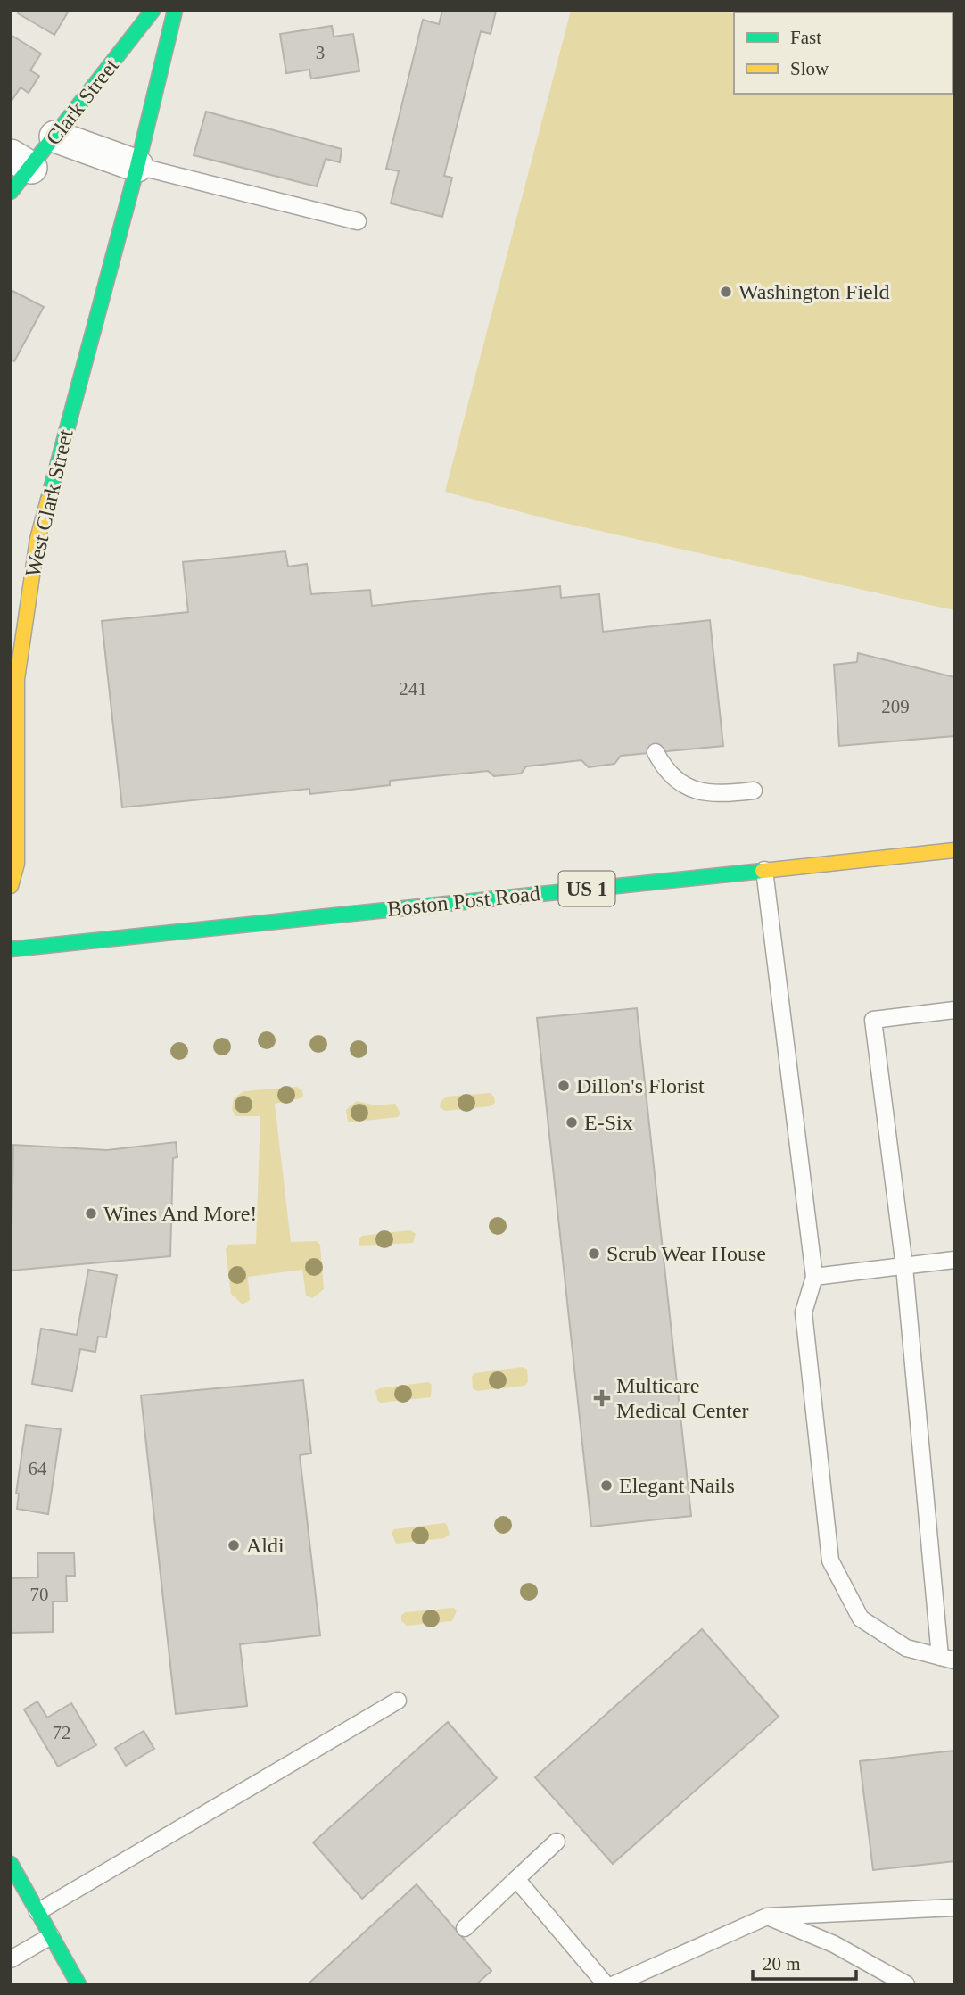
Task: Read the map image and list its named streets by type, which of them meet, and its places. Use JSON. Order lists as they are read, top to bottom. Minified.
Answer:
{"streets":{"main road":["Clark Street","West Clark Street","US 1","Boston Post Road"]},"places":{"other":["Washington Field","Dillon's Florist","E-Six","Wines And More!","Scrub Wear House","Elegant Nails","Aldi"],"health":["Multicare Medical Center"]},"house_numbers":["3","241","209","64","70","72"],"legend":["Fast","Slow"],"scale_bar":"20 m"}
